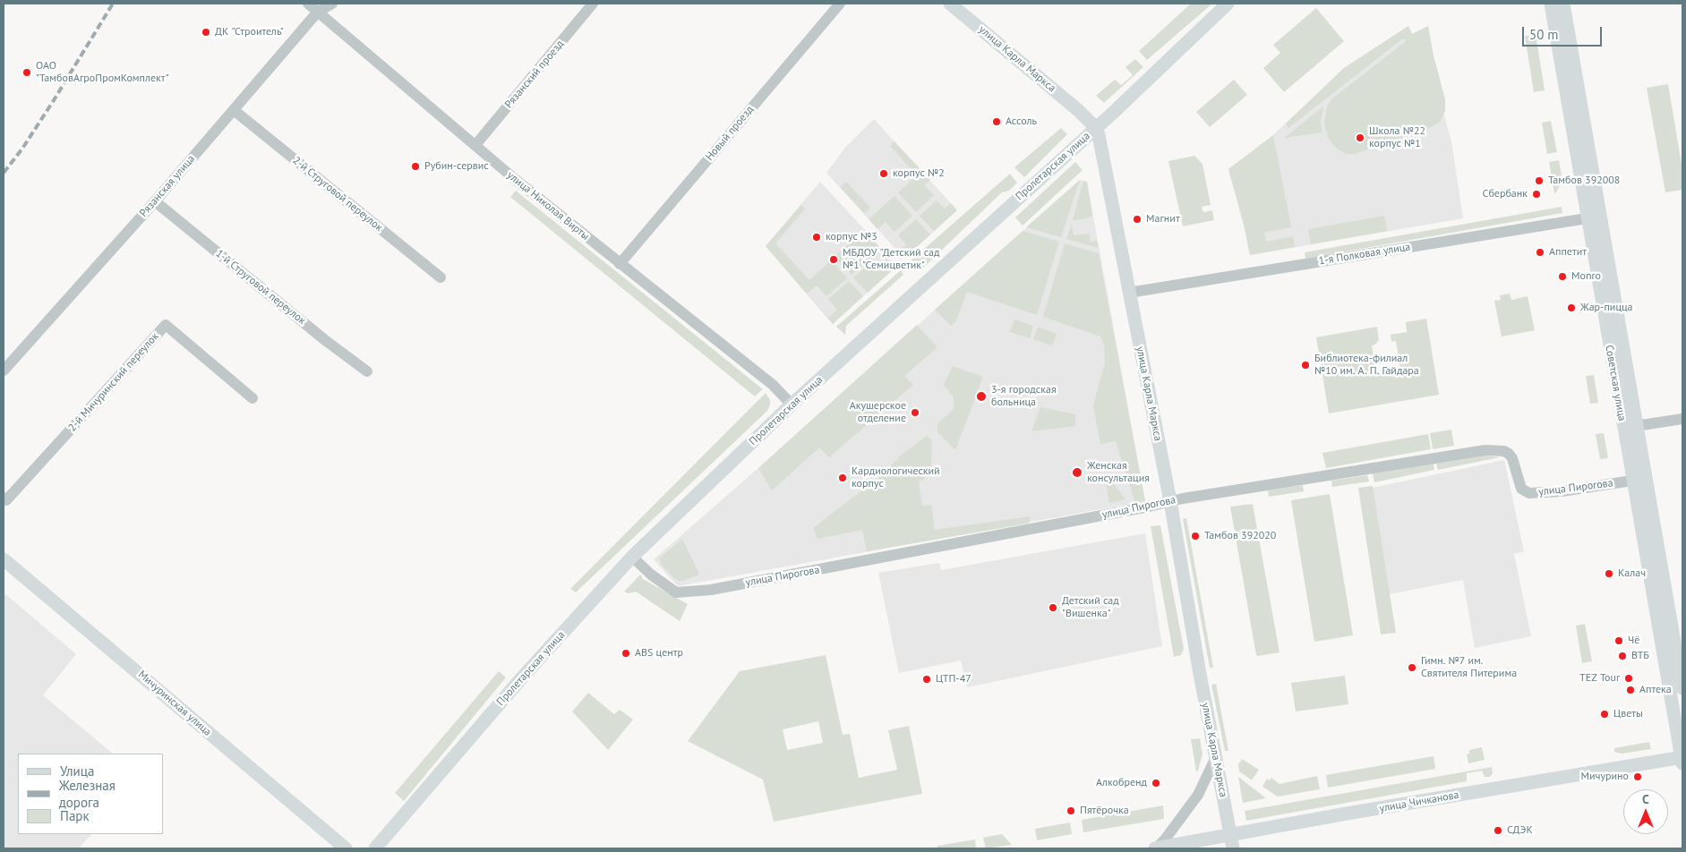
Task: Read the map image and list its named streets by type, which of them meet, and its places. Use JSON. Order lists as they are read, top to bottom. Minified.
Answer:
{"streets":{"main road":["улица Карла Маркса","Пролетарская улица","Советская улица","Мичуринская улица","улица Чичканова"],"street":["Рязанский проезд","Новый проезд","Рязанская улица","2-й Струговой переулок","улица Николая Вирты","1-я Полковая улица","1-й Струговой переулок","2-й Мичуринский переулок","улица Пирогова"]},"crossings":[["улица Карла Маркса","Пролетарская улица"],["улица Карла Маркса","1-я Полковая улица"],["улица Карла Маркса","улица Пирогова"],["улица Карла Маркса","улица Чичканова"],["Рязанский проезд","улица Николая Вирты"],["Новый проезд","улица Николая Вирты"],["Пролетарская улица","улица Николая Вирты"],["Пролетарская улица","улица Пирогова"],["Рязанская улица","2-й Струговой переулок"],["Рязанская улица","улица Николая Вирты"],["Рязанская улица","1-й Струговой переулок"],["1-я Полковая улица","Советская улица"],["Советская улица","улица Пирогова"],["Советская улица","улица Чичканова"]],"places":["ДК \"Строитель\"","ОАО \"ТамбовАгроПромКомплект\"","Ассоль","Школа №22 корпус №1","Рубин-сервис","корпус №2","Тамбов 392008","Сбербанк","Магнит","корпус №3","Аппетит","МБДОУ \"Детский сад №1 \"Семицветик\"","Monro","Жар-пицца","Библиотека-филиал №10 им. А. П. Гайдара","3-я городская больница","Акушерское отделение","Женская консультация","Кардиологический корпус","Тамбов 392020","Калач","Детский сад \"Вишенка\"","Чё","ABS центр","ВТБ","Гимн. №7 им. Святителя Питерима","TEZ Tour","ЦТП-47","Аптека","Цветы","Мичурино","Алкобренд","Пятёрочка","СДЭК"],"legend":["Улица","Железная дорога","Парк"],"scale_bar":"50 m","north":"top"}
